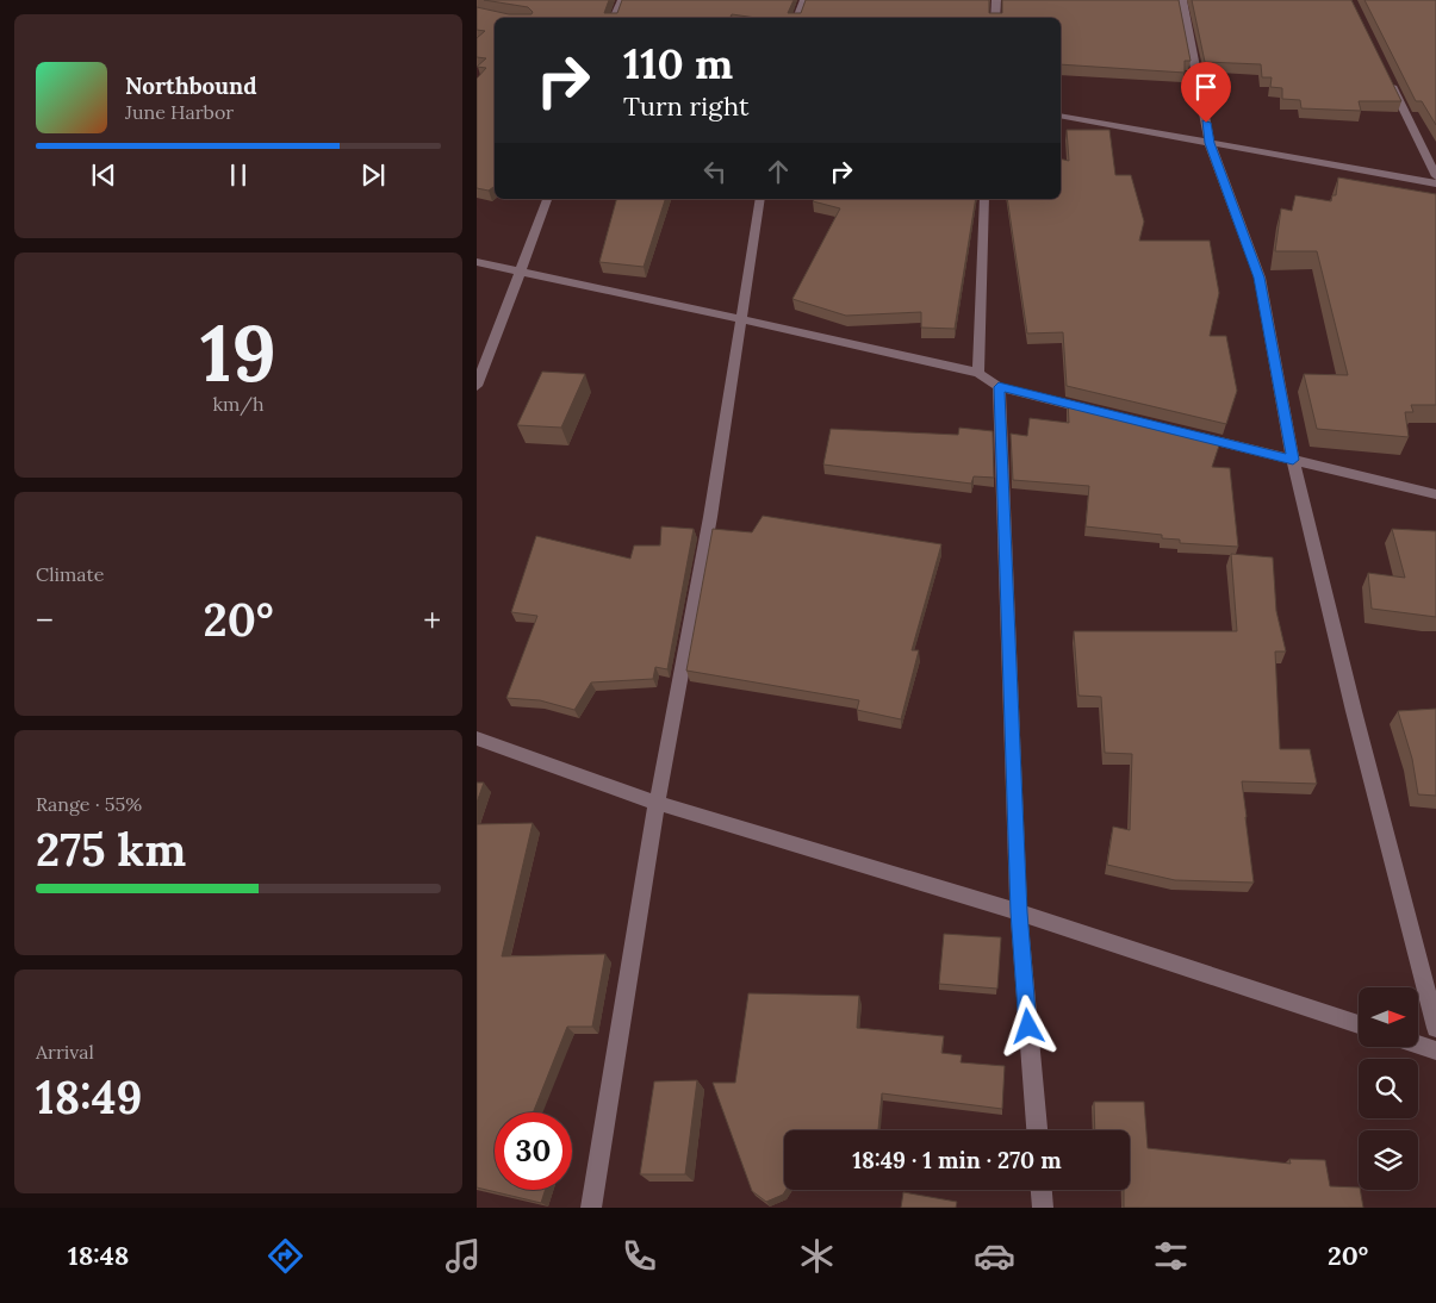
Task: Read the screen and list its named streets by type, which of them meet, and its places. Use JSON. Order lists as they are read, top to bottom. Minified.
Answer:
{"north":"right","page":{"turn":["110 m","Turn right"],"song":["Northbound","June Harbor"],"tile":[["19","km/h"],"Climate",["Range · 55%","275 km"],["Arrival","18:49"]],"heat":["−","20°","+"],"limit":"30","trip":"18:49 · 1 min · 270 m","tabs":["18:48","20°"]}}
